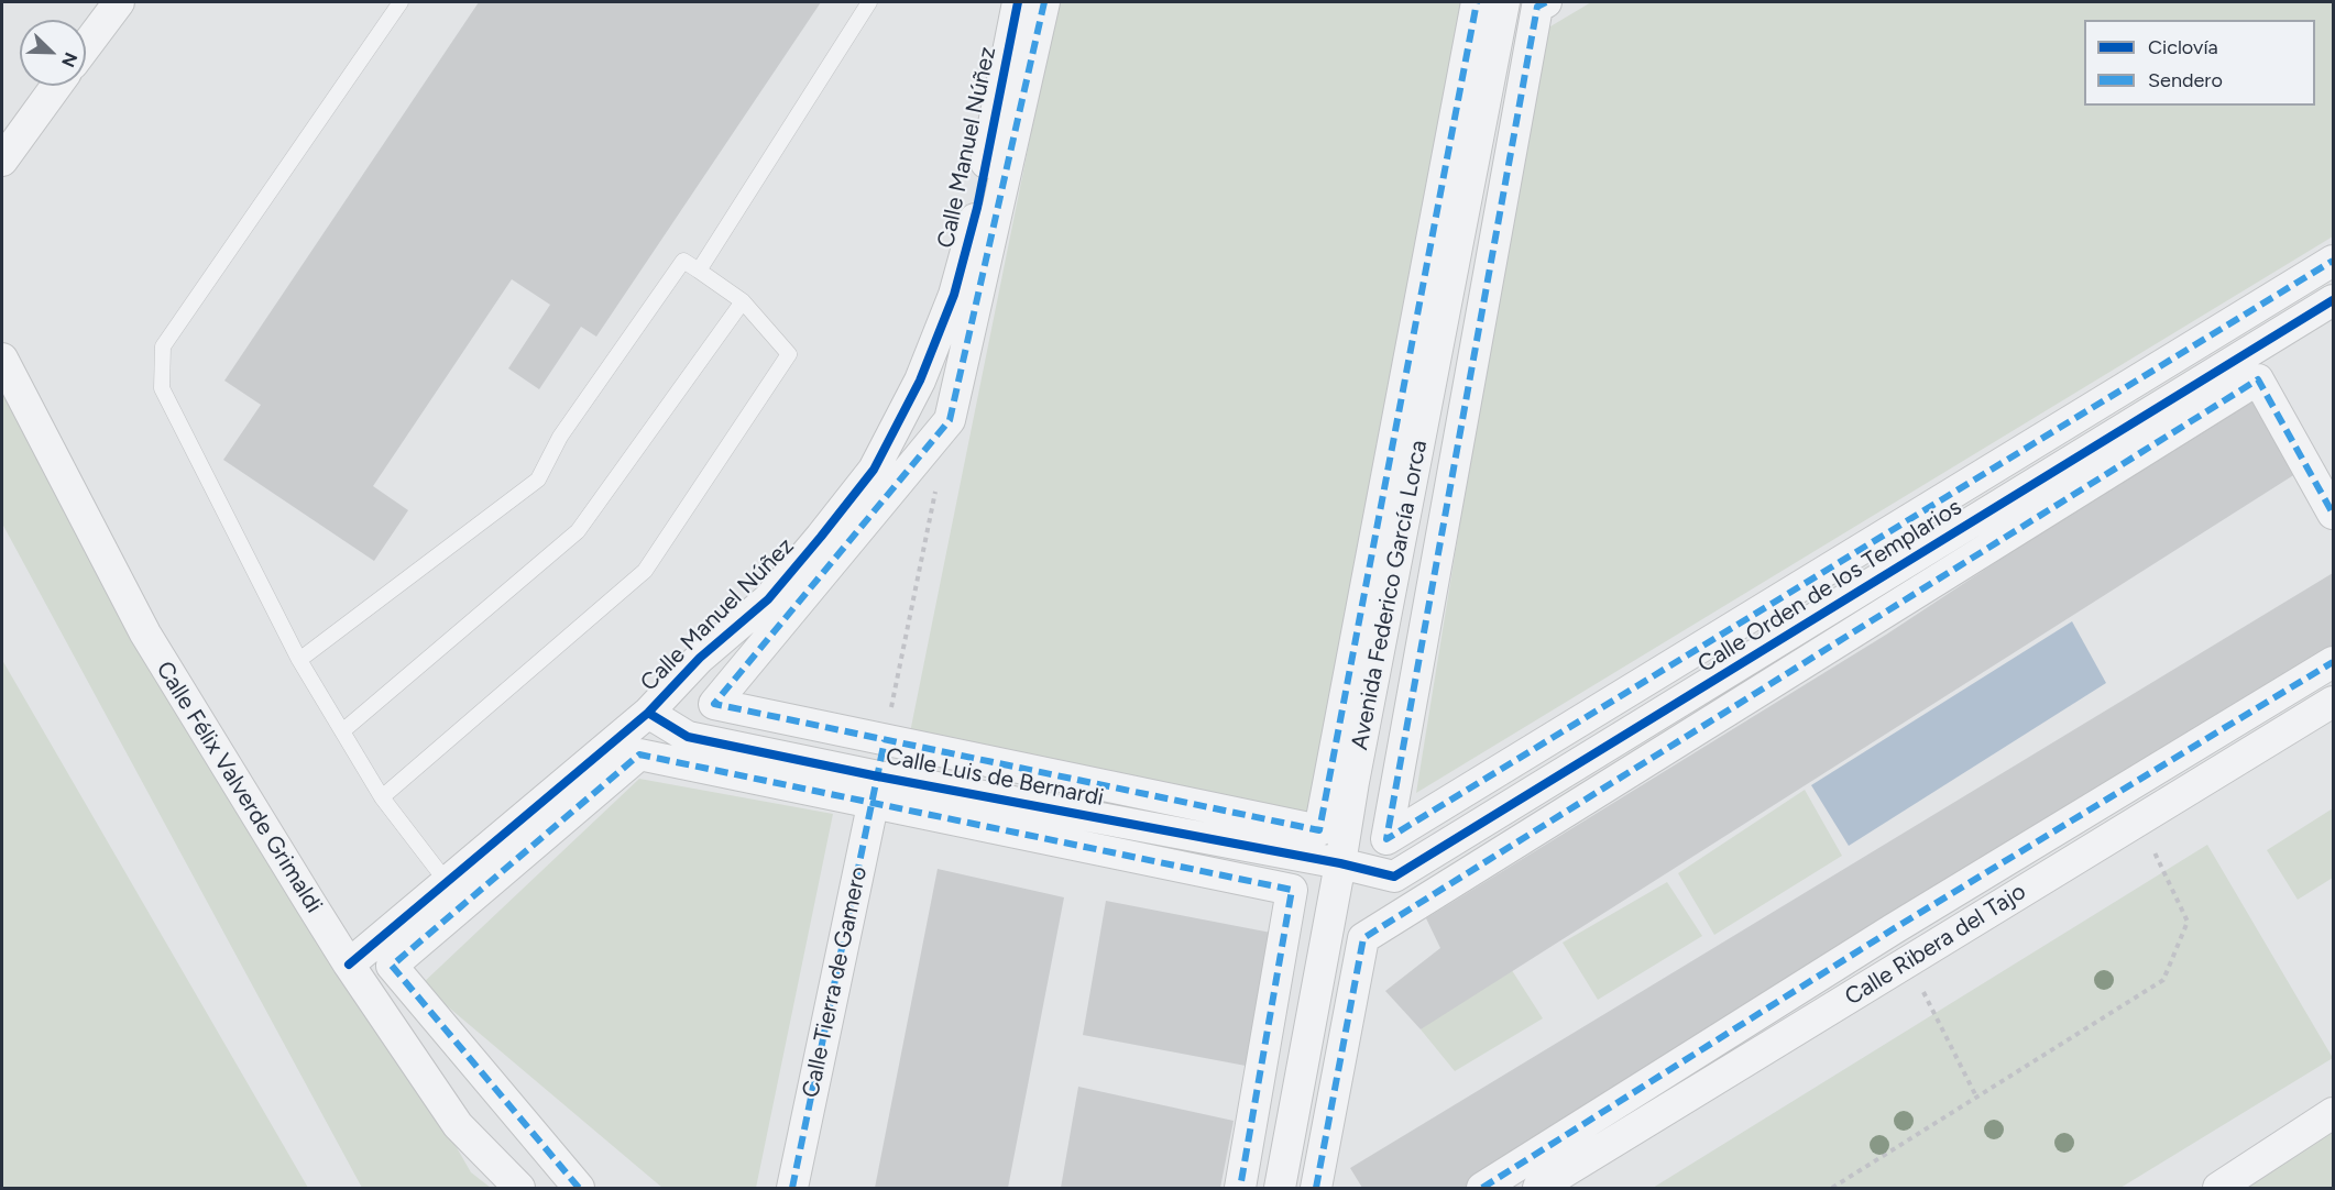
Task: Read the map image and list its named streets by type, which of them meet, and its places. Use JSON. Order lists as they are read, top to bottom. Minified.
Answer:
{"streets":{"street":["Calle Manuel Núñez","Calle Orden de los Templarios","Avenida Federico García Lorca","Calle Luis de Bernardi","Calle Félix Valverde Grimaldi","Calle Ribera del Tajo","Calle Tierra de Gamero"]},"crossings":[["Calle Manuel Núñez","Calle Luis de Bernardi"],["Calle Manuel Núñez","Calle Félix Valverde Grimaldi"],["Calle Orden de los Templarios","Avenida Federico García Lorca"],["Calle Orden de los Templarios","Calle Luis de Bernardi"],["Avenida Federico García Lorca","Calle Luis de Bernardi"],["Calle Luis de Bernardi","Calle Tierra de Gamero"]],"legend":["Ciclovía","Sendero"],"north":"bottom right"}
